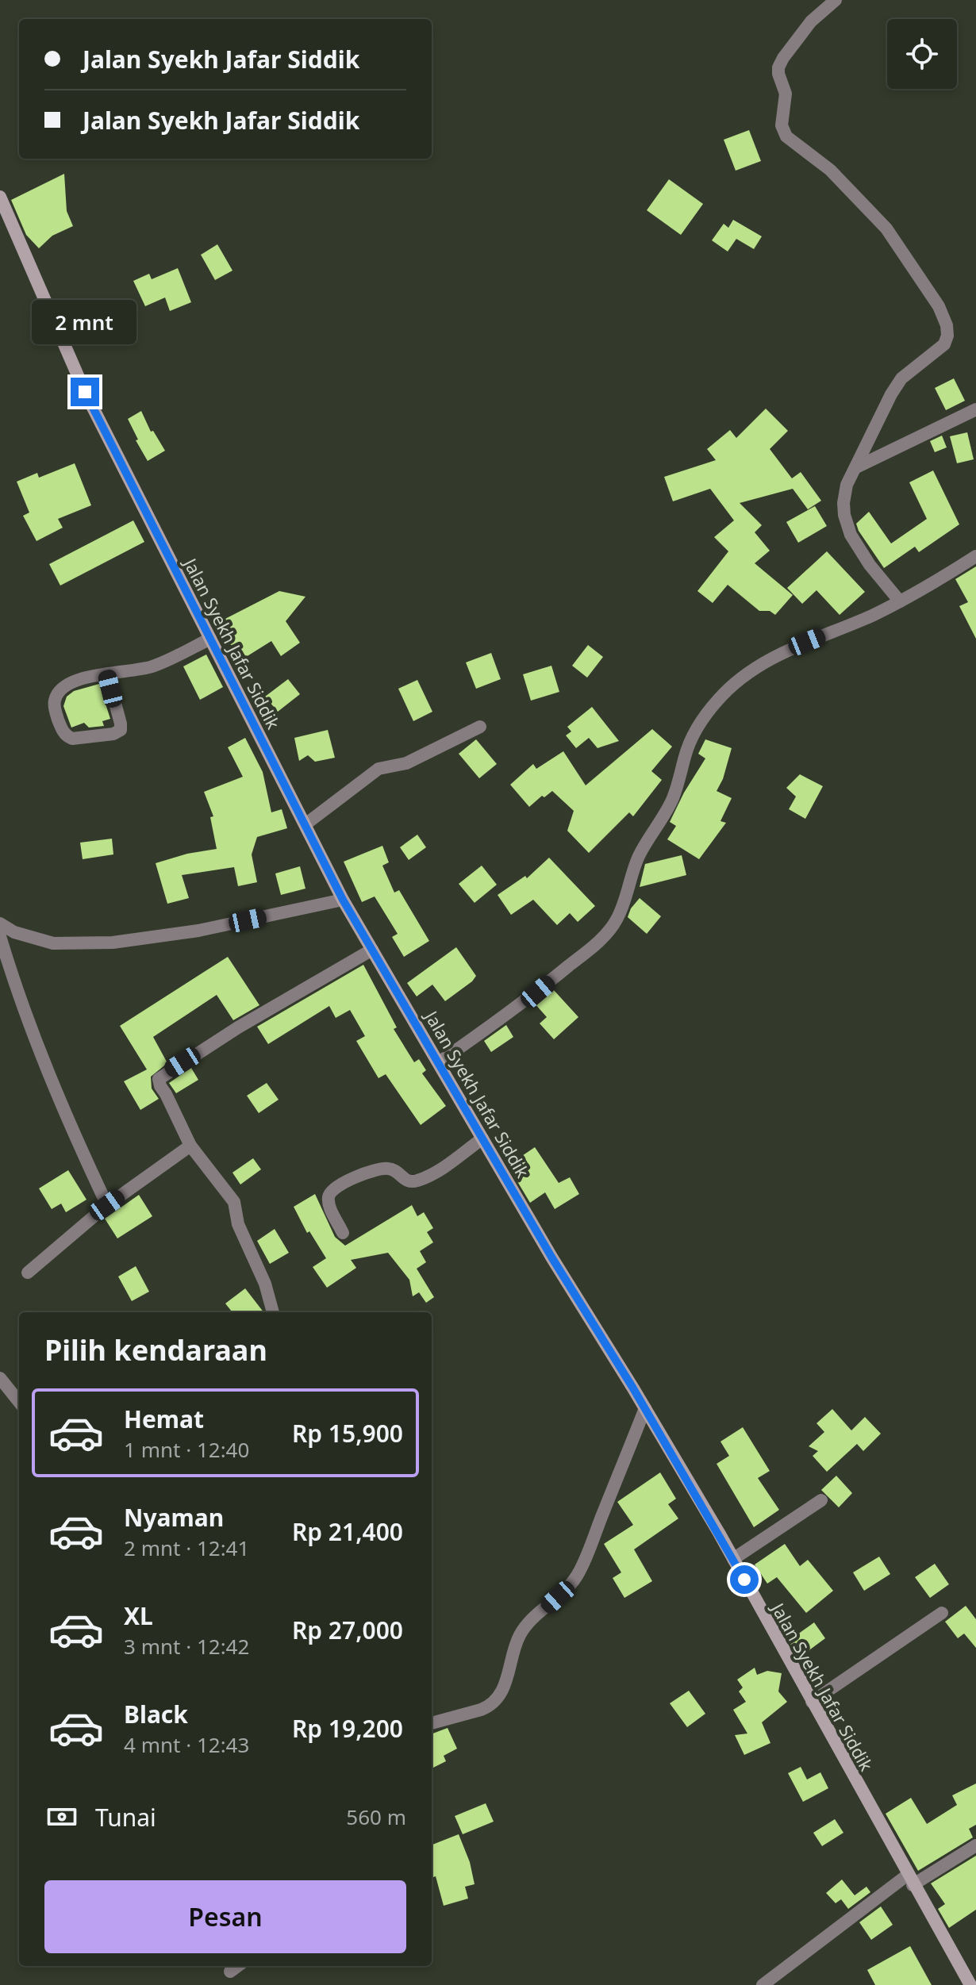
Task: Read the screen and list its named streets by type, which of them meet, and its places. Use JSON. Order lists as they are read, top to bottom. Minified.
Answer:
{"streets":{"main road":["Jalan Syekh Jafar Siddik"]},"page":{"banner":["Jalan Syekh Jafar Siddik","Jalan Syekh Jafar Siddik"],"bubble":"2 mnt","heading":"Pilih kendaraan","list":[{"name":"Hemat","note":"1 mnt · 12:40","value":"Rp 15,900"},{"name":"Nyaman","note":"2 mnt · 12:41","value":"Rp 21,400"},{"name":"XL","note":"3 mnt · 12:42","value":"Rp 27,000"},{"name":"Black","note":"4 mnt · 12:43","value":"Rp 19,200"}],"pay":["Tunai","560 m"],"buttons":"Pesan"}}
